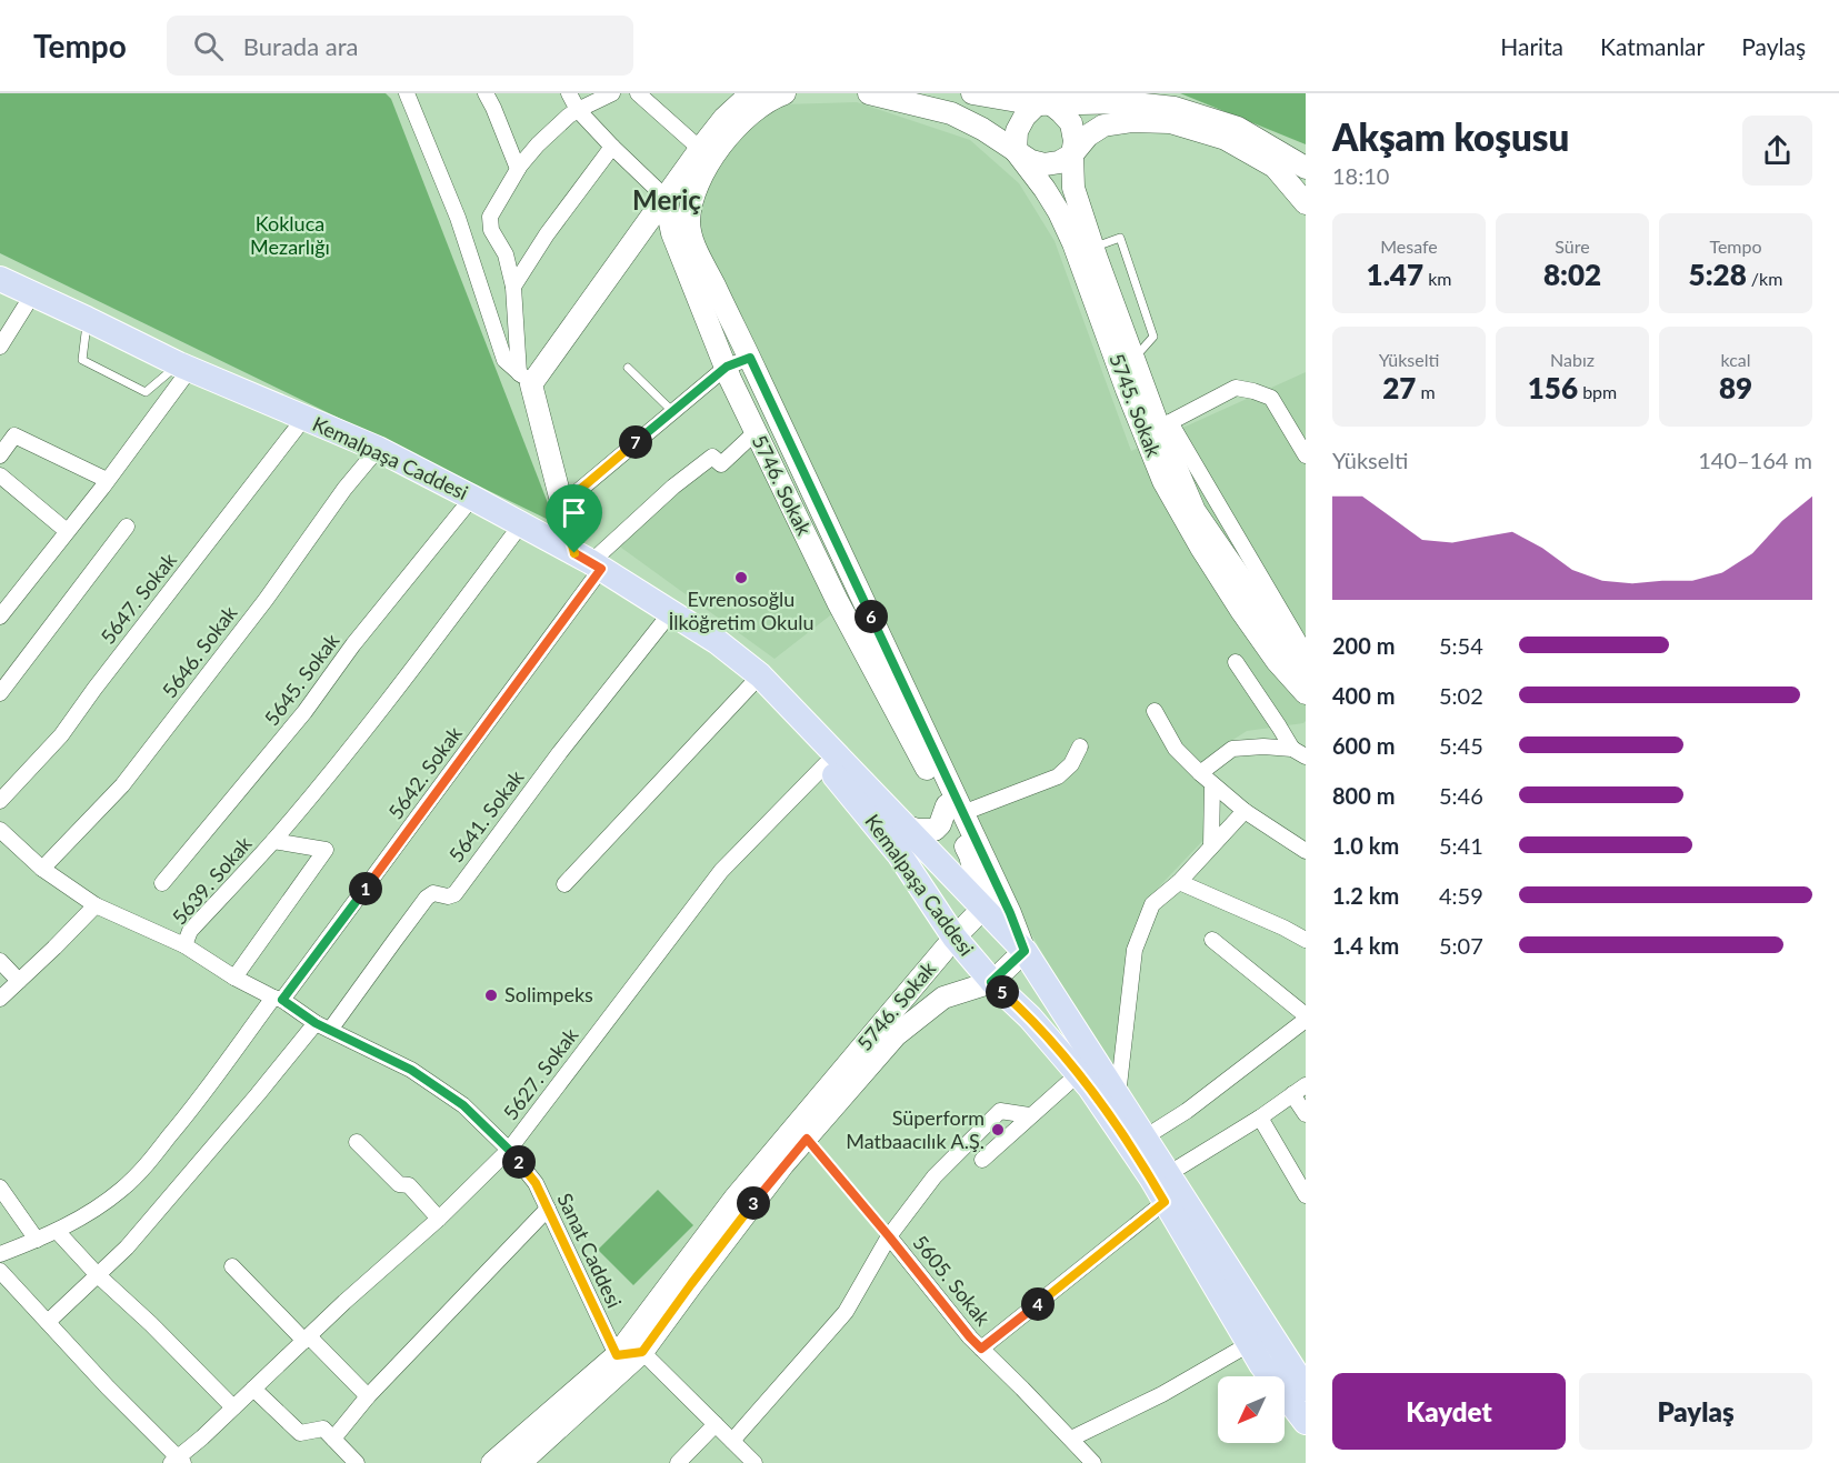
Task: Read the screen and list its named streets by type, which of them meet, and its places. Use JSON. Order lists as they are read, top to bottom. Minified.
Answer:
{"streets":{"main road":["Kemalpaşa Caddesi"],"street":["5745. Sokak","5746. Sokak","5647. Sokak","5646. Sokak","5645. Sokak","5642. Sokak","5641. Sokak","5639. Sokak","5627. Sokak","Sanat Caddesi","5605. Sokak"]},"crossings":[["Kemalpaşa Caddesi","5746. Sokak"],["Kemalpaşa Caddesi","5647. Sokak"],["Kemalpaşa Caddesi","5646. Sokak"],["Kemalpaşa Caddesi","5645. Sokak"],["Kemalpaşa Caddesi","5642. Sokak"],["Kemalpaşa Caddesi","5641. Sokak"],["Kemalpaşa Caddesi","5639. Sokak"],["Kemalpaşa Caddesi","5627. Sokak"],["5746. Sokak","5642. Sokak"],["5746. Sokak","Sanat Caddesi"],["5642. Sokak","5639. Sokak"],["5642. Sokak","Sanat Caddesi"],["5641. Sokak","Sanat Caddesi"],["5639. Sokak","Sanat Caddesi"],["5627. Sokak","Sanat Caddesi"]],"districts":["Meriç"],"parks":["Kokluca Mezarlığı"],"places":["Evrenosoğlu İlköğretim Okulu","Solimpeks","Süperform Matbaacılık A.Ş."],"north":"bottom left","page":{"header":"Tempo","search":"Burada ara","nav":["Harita","Katmanlar","Paylaş"],"heading":["Akşam koşusu","18:10"],"stats":[["Mesafe","1.47 km"],["Süre","8:02"],["Tempo","5:28 /km"],["Yükselti","27 m"],["Nabız","156 bpm"],["kcal","89"]],"pins":["7","6","1","5","2","3","4"],"chart":["Yükselti","140–164 m"],"list":[{"name":"200 m","note":"5:54"},{"name":"400 m","note":"5:02"},{"name":"600 m","note":"5:45"},{"name":"800 m","note":"5:46"},{"name":"1.0 km","note":"5:41"},{"name":"1.2 km","note":"4:59"},{"name":"1.4 km","note":"5:07"}],"buttons":["Kaydet","Paylaş"]}}
